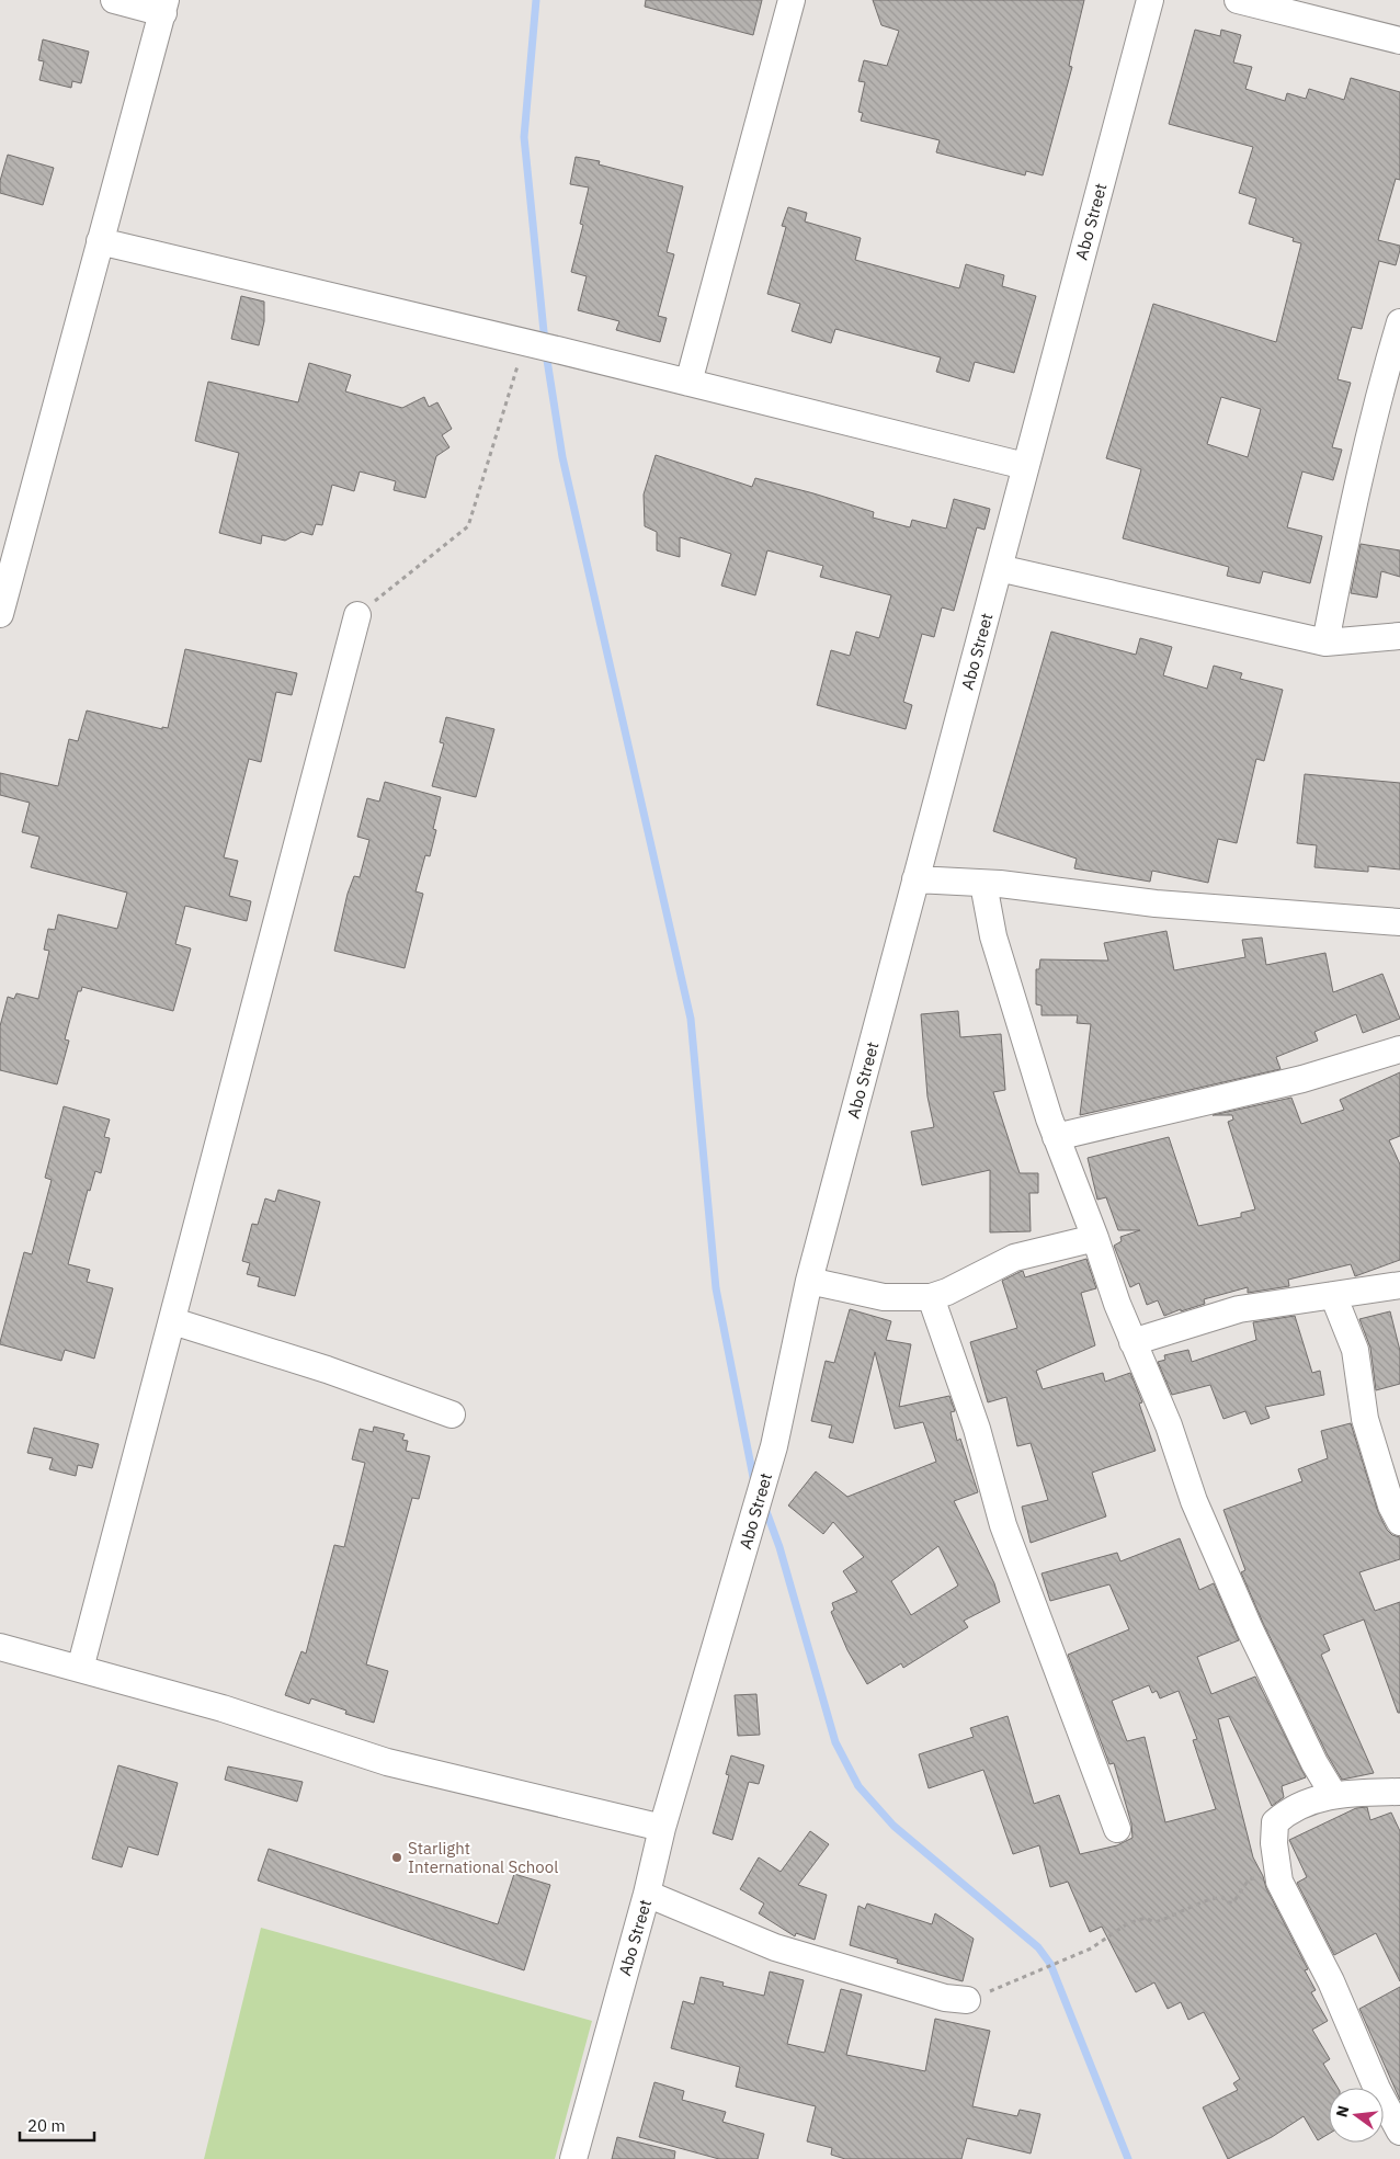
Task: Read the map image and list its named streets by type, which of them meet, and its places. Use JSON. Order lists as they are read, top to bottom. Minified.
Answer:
{"streets":{"street":["Abo Street"]},"places":["Starlight International School"],"scale_bar":"20 m","north":"left"}
